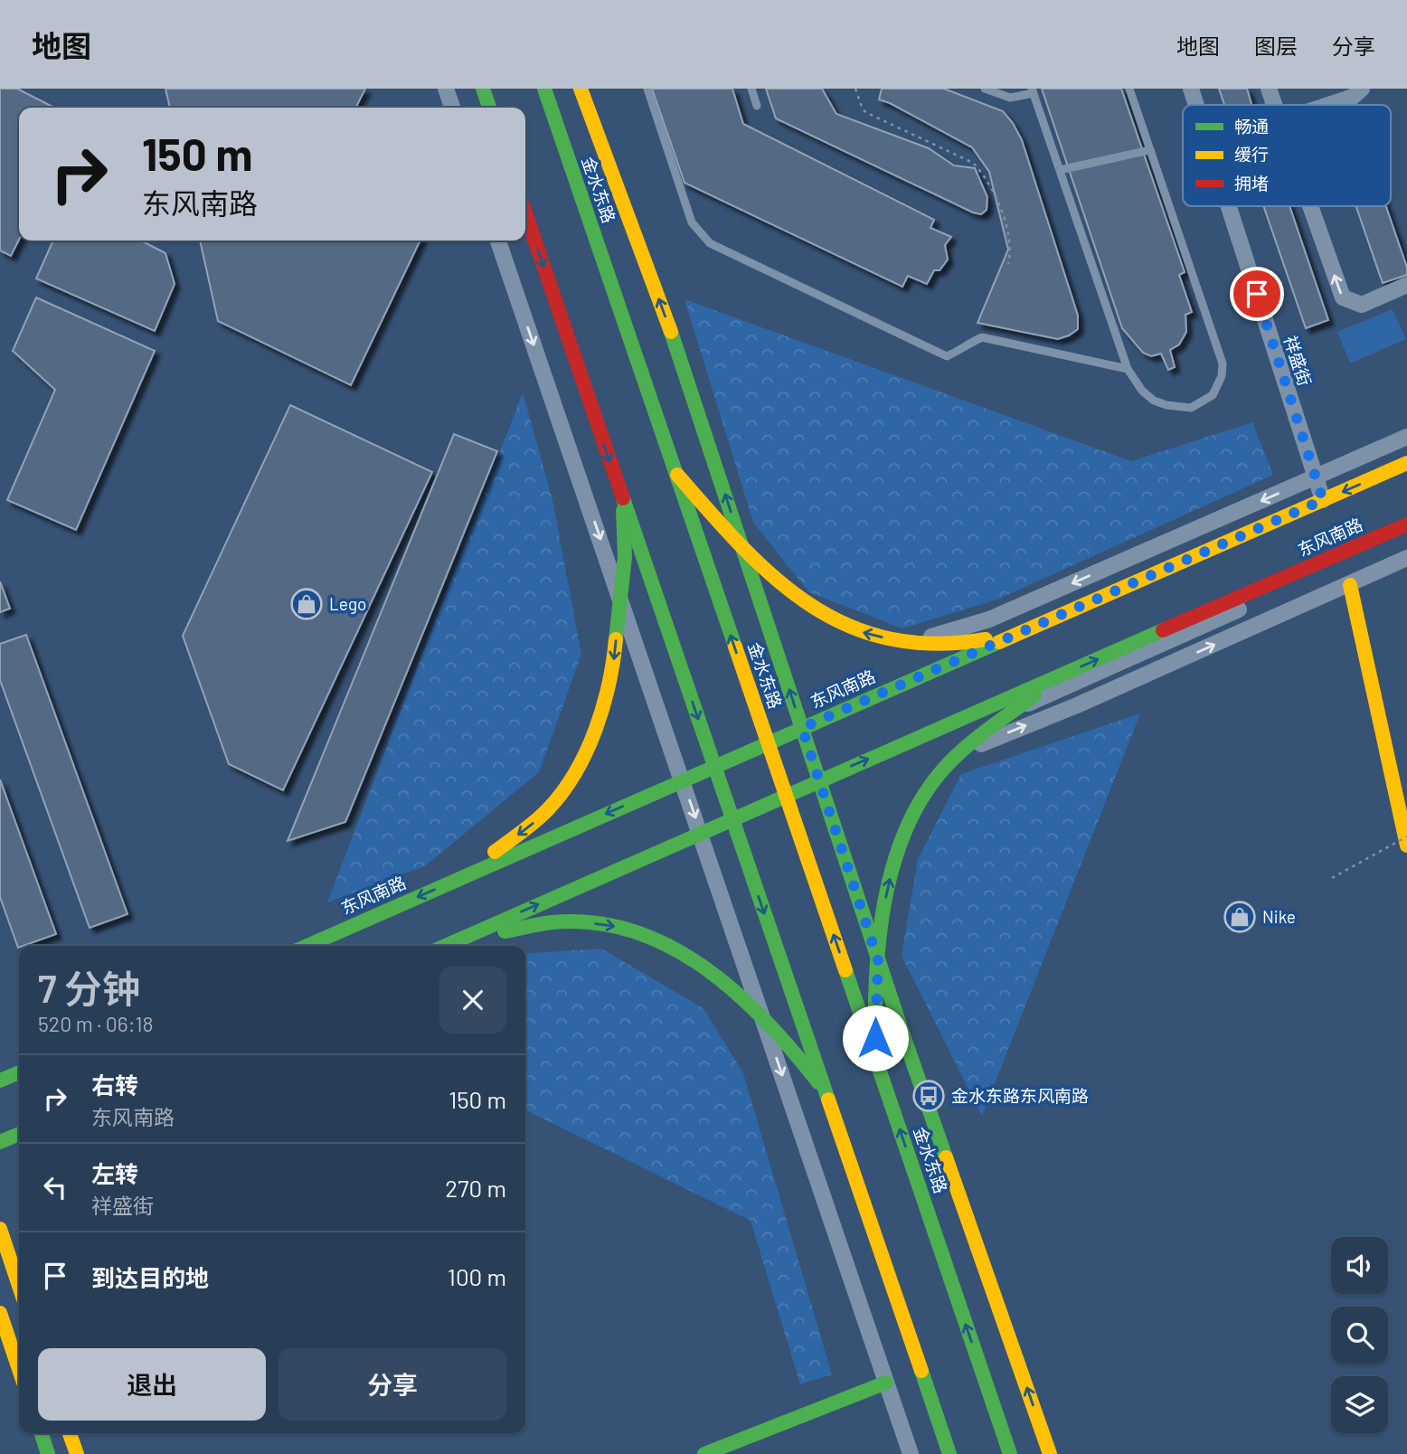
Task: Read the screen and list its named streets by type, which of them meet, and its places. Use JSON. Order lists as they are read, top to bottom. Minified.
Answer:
{"streets":{"main road":["金水东路","东风南路"],"street":["祥盛街"]},"crossings":[["金水东路","东风南路"],["祥盛街","东风南路"]],"places":{"shop":["Lego","Nike"],"bus stop":["金水东路东风南路"]},"legend":["畅通","缓行","拥堵"],"page":{"header":"地图","nav":["地图","图层","分享"],"turn":["150 m","东风南路"],"heading":["7 分钟","520 m · 06:18"],"list":[{"name":"右转","note":"东风南路","value":"150 m"},{"name":"左转","note":"祥盛街","value":"270 m"},{"name":"到达目的地","value":"100 m"}],"buttons":["退出","分享"]}}
